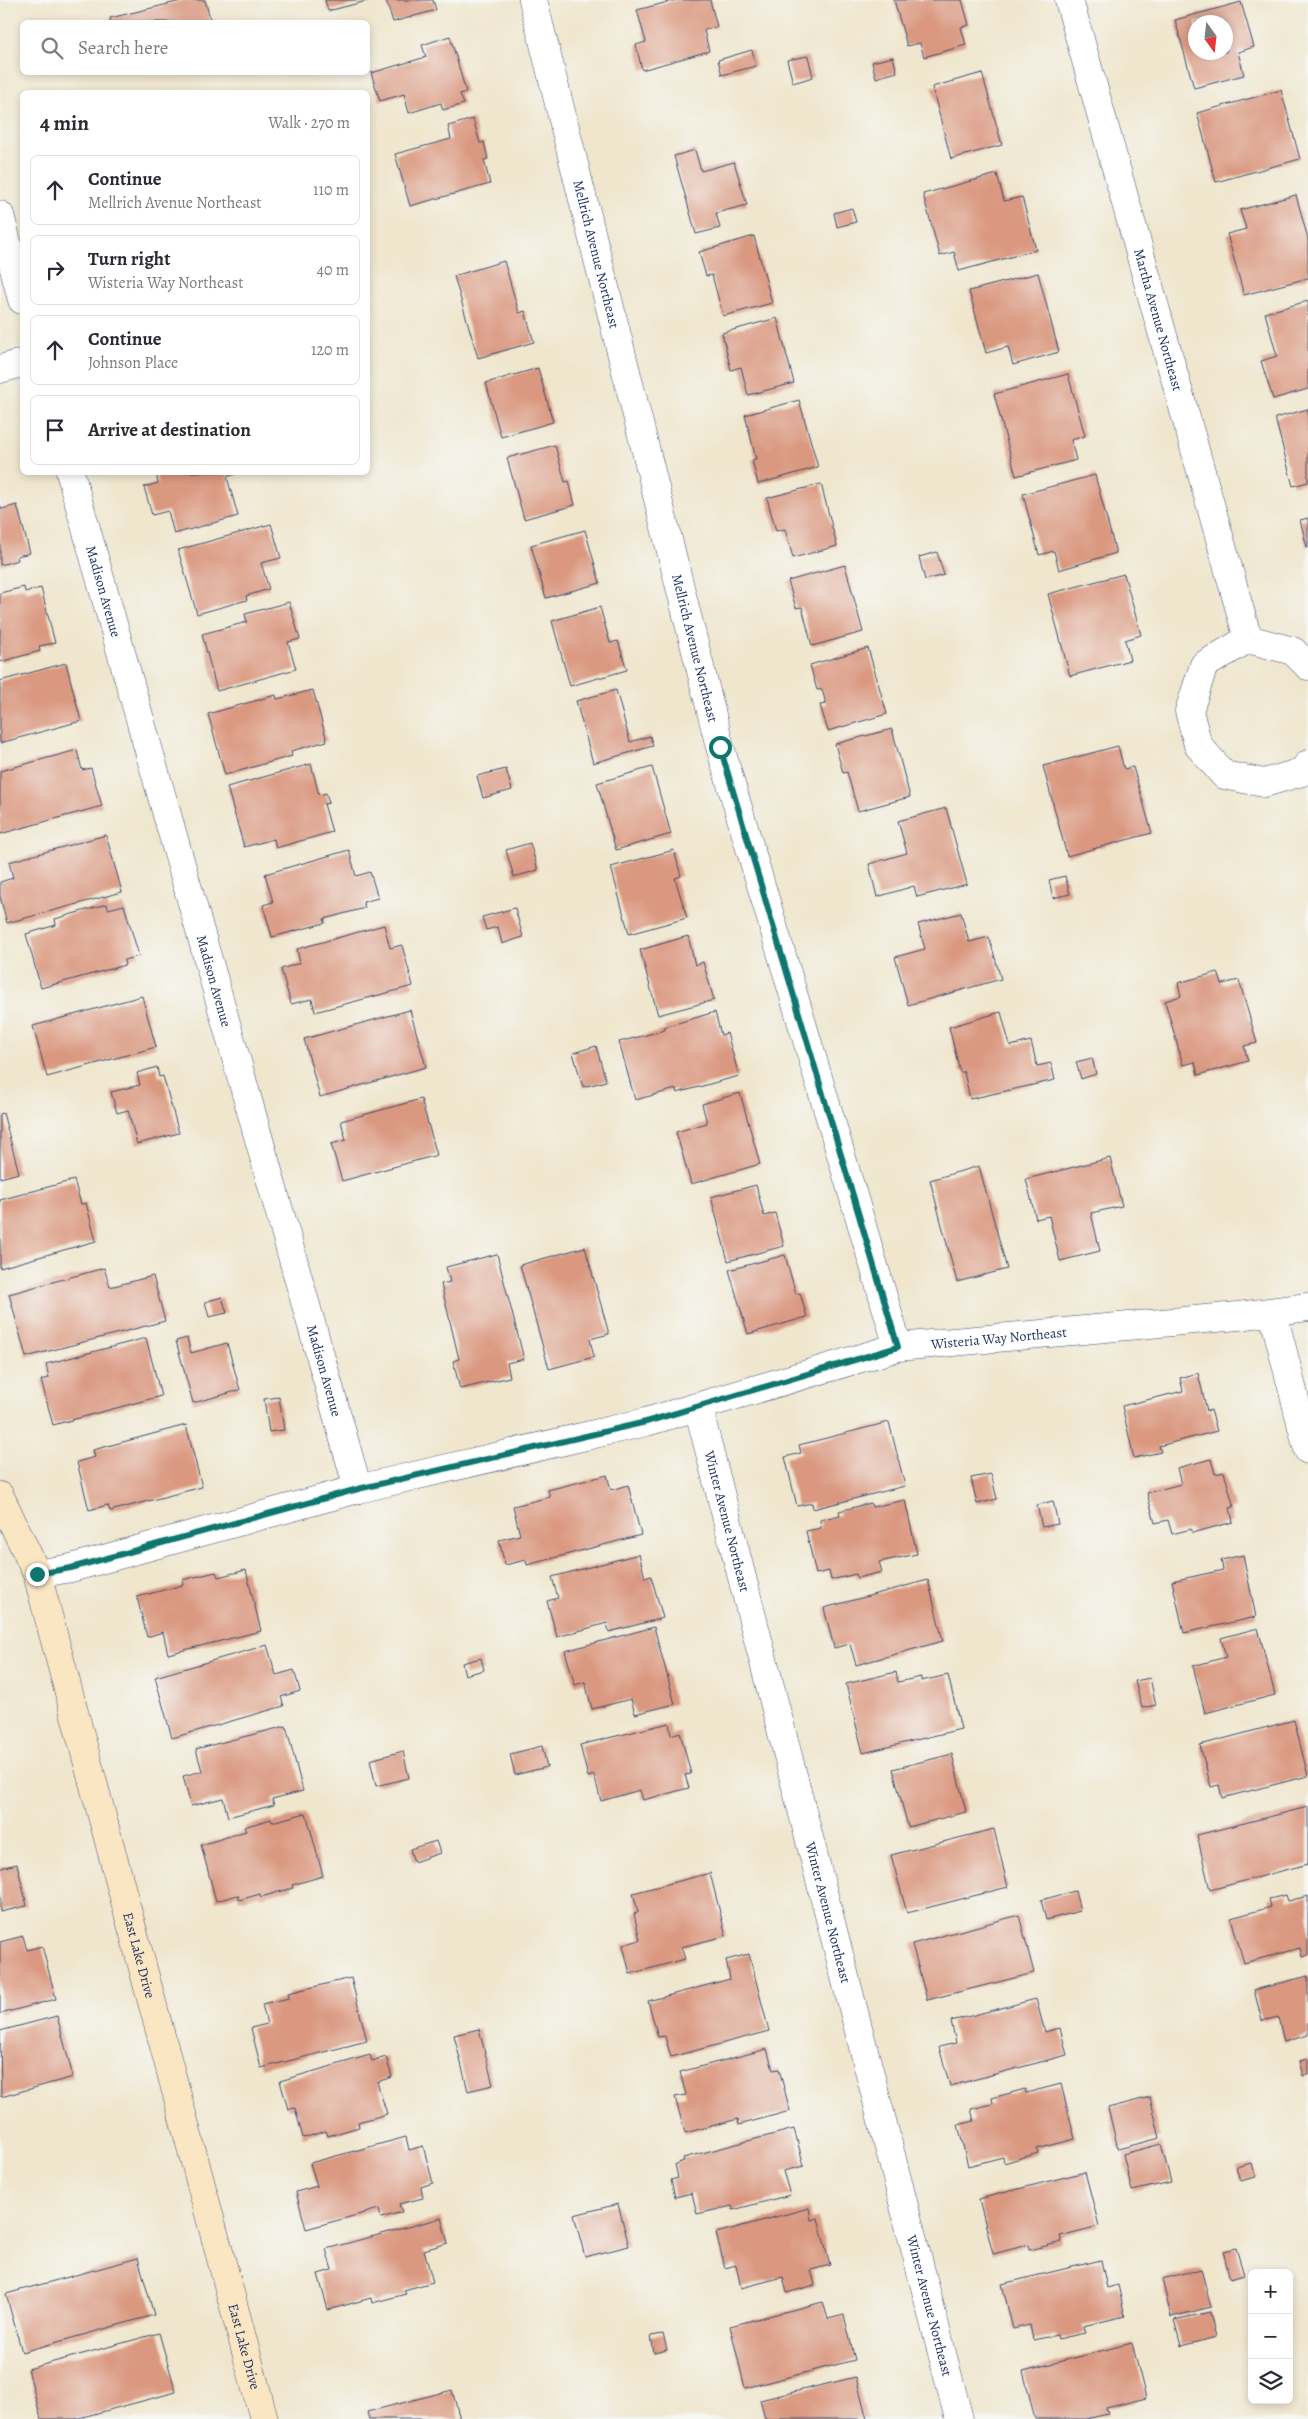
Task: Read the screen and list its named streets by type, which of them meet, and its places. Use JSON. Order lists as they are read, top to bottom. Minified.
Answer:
{"streets":{"street":["Mellrich Avenue Northeast","Martha Avenue Northeast","Madison Avenue","Wisteria Way Northeast","Winter Avenue Northeast","East Lake Drive"]},"crossings":[["Mellrich Avenue Northeast","Wisteria Way Northeast"],["Madison Avenue","Wisteria Way Northeast"],["Wisteria Way Northeast","Winter Avenue Northeast"],["Wisteria Way Northeast","East Lake Drive"]],"north":"bottom","page":{"search":"Search here","heading":["4 min","Walk · 270 m"],"list":[["Continue","Mellrich Avenue Northeast","110 m"],["Turn right","Wisteria Way Northeast","40 m"],["Continue","Johnson Place","120 m"],"Arrive at destination"],"map_buttons":["+","−"]}}
